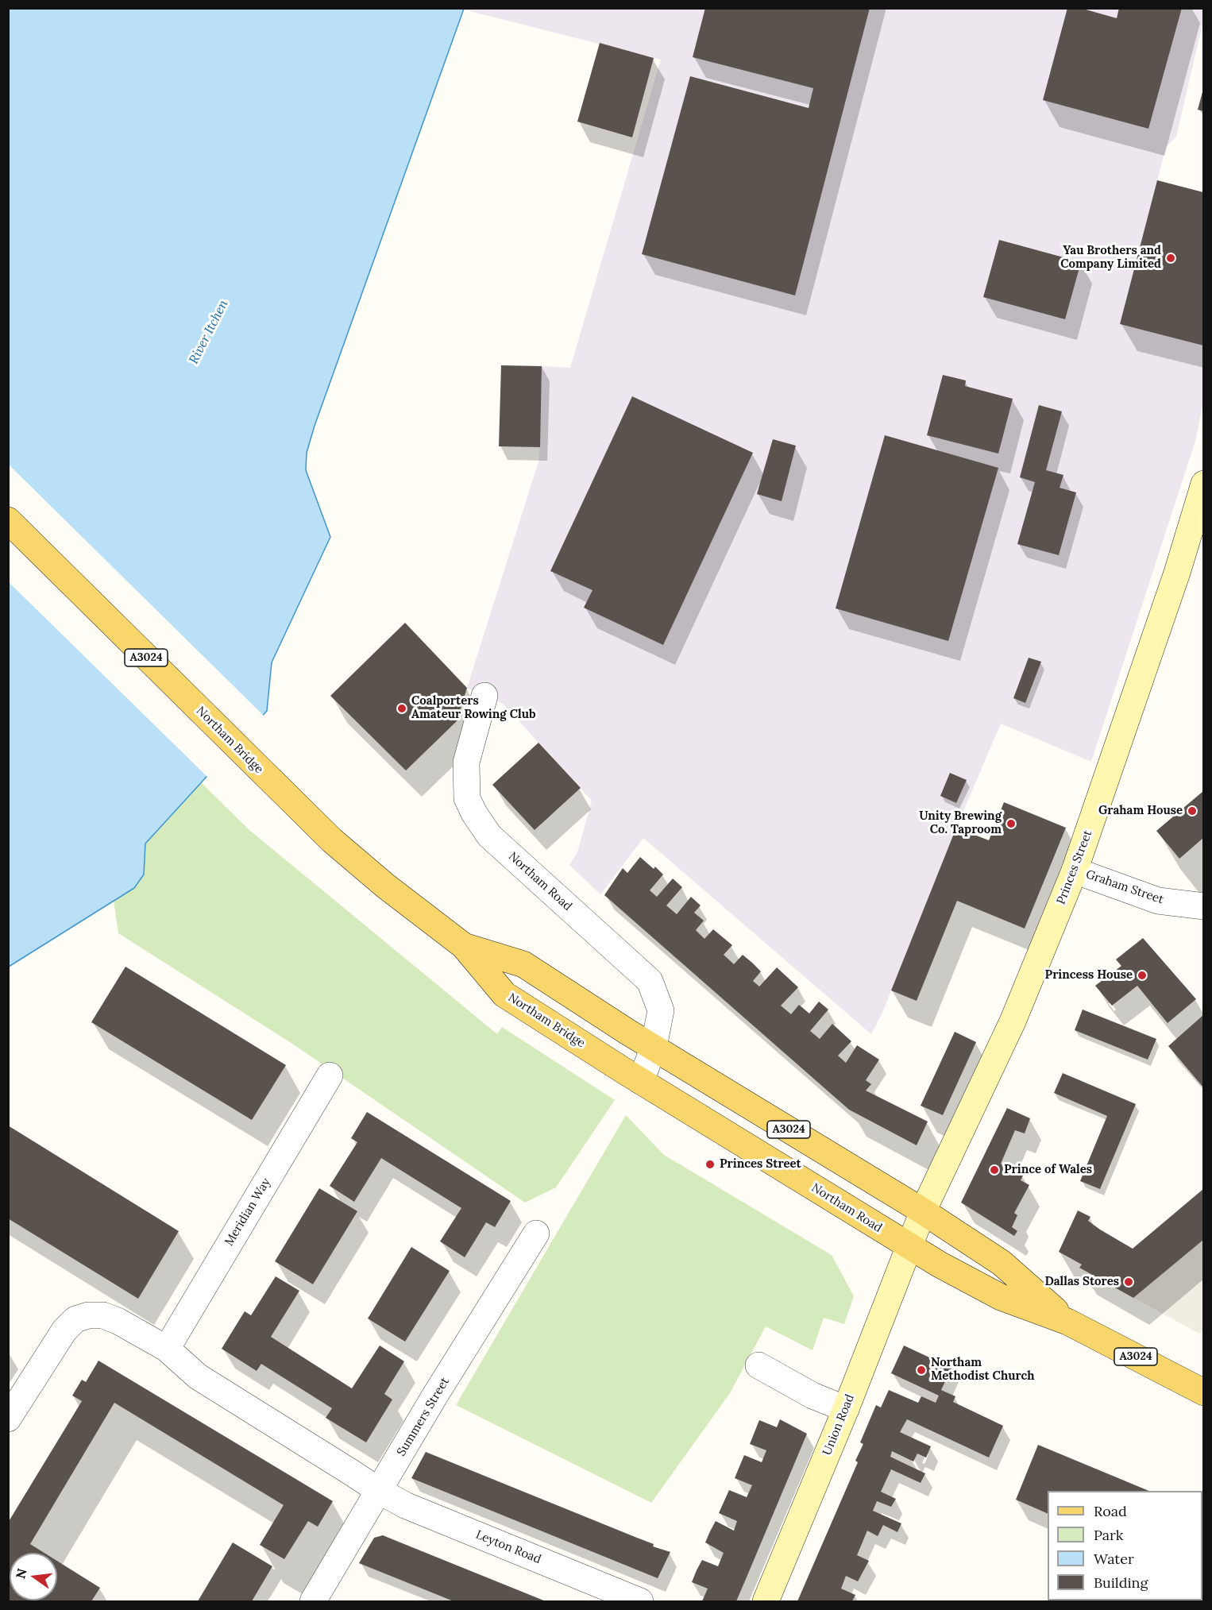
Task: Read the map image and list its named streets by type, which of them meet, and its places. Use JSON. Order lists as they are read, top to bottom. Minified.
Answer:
{"streets":{"main road":["A3024","Northam Bridge","Northam Road"],"street":["Princes Street","Graham Street","Meridian Way","Summers Street","Union Road","Leyton Road"]},"crossings":[["Northam Bridge","Northam Road"],["Princes Street","Northam Road"],["Princes Street","Graham Street"],["Princes Street","Union Road"],["Northam Road","Union Road"],["Summers Street","Leyton Road"]],"water":["River Itchen"],"places":["Yau Brothers and Company Limited","Coalporters Amateur Rowing Club","Graham House","Unity Brewing Co. Taproom","Princess House","Princes Street","Prince of Wales","Dallas Stores","Northam Methodist Church"],"legend":["Road","Park","Water","Building"],"north":"left"}
